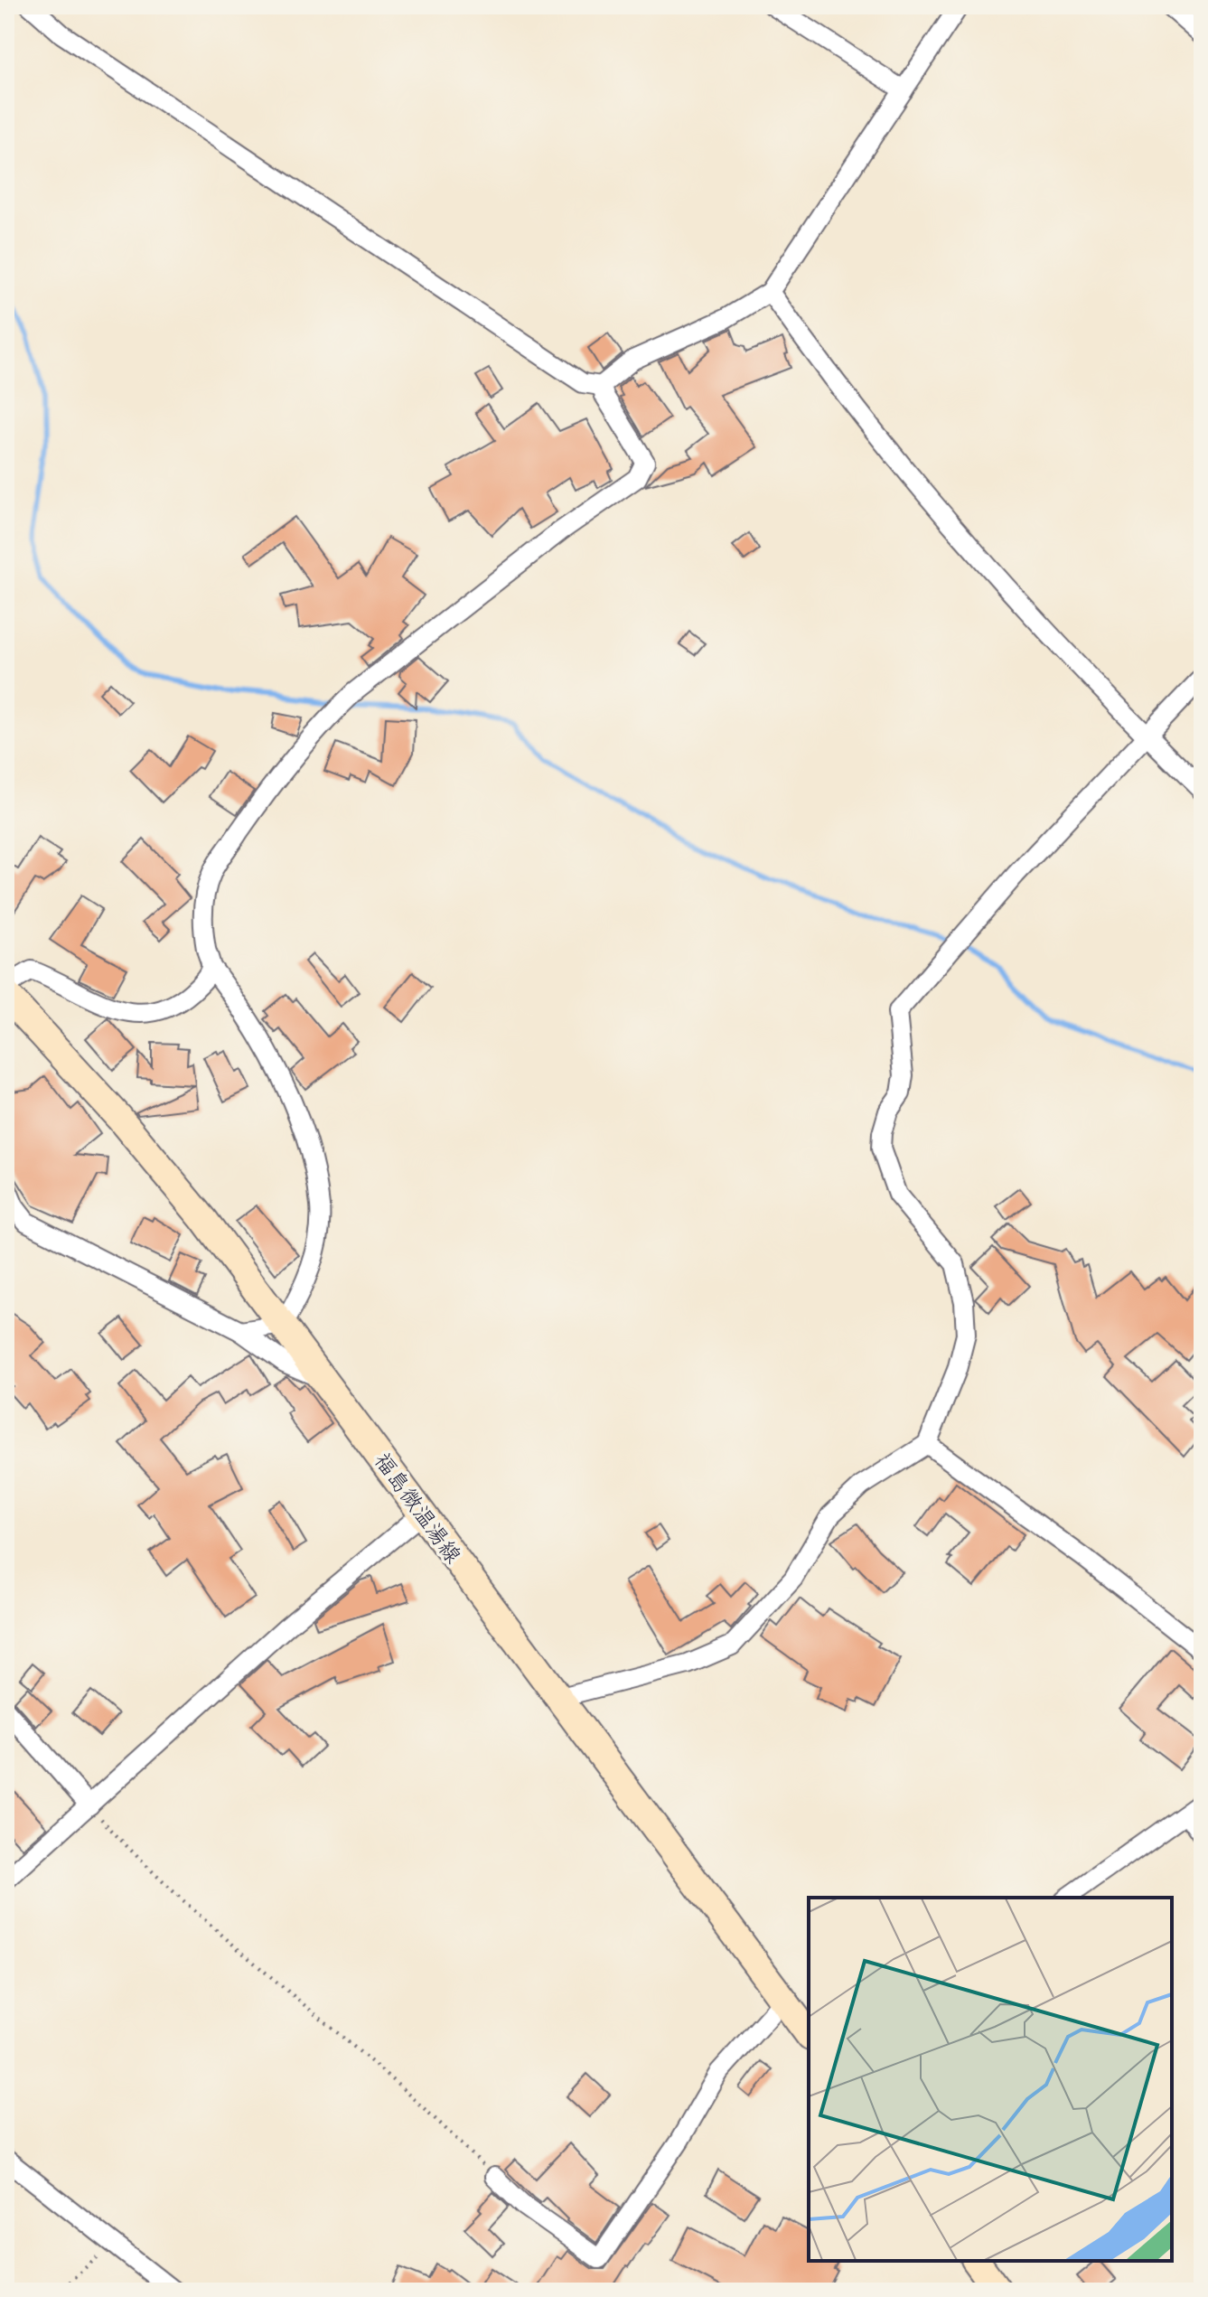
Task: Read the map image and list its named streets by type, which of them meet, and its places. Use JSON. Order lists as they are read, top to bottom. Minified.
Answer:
{"streets":{"main road":["福島微温湯線"]}}
